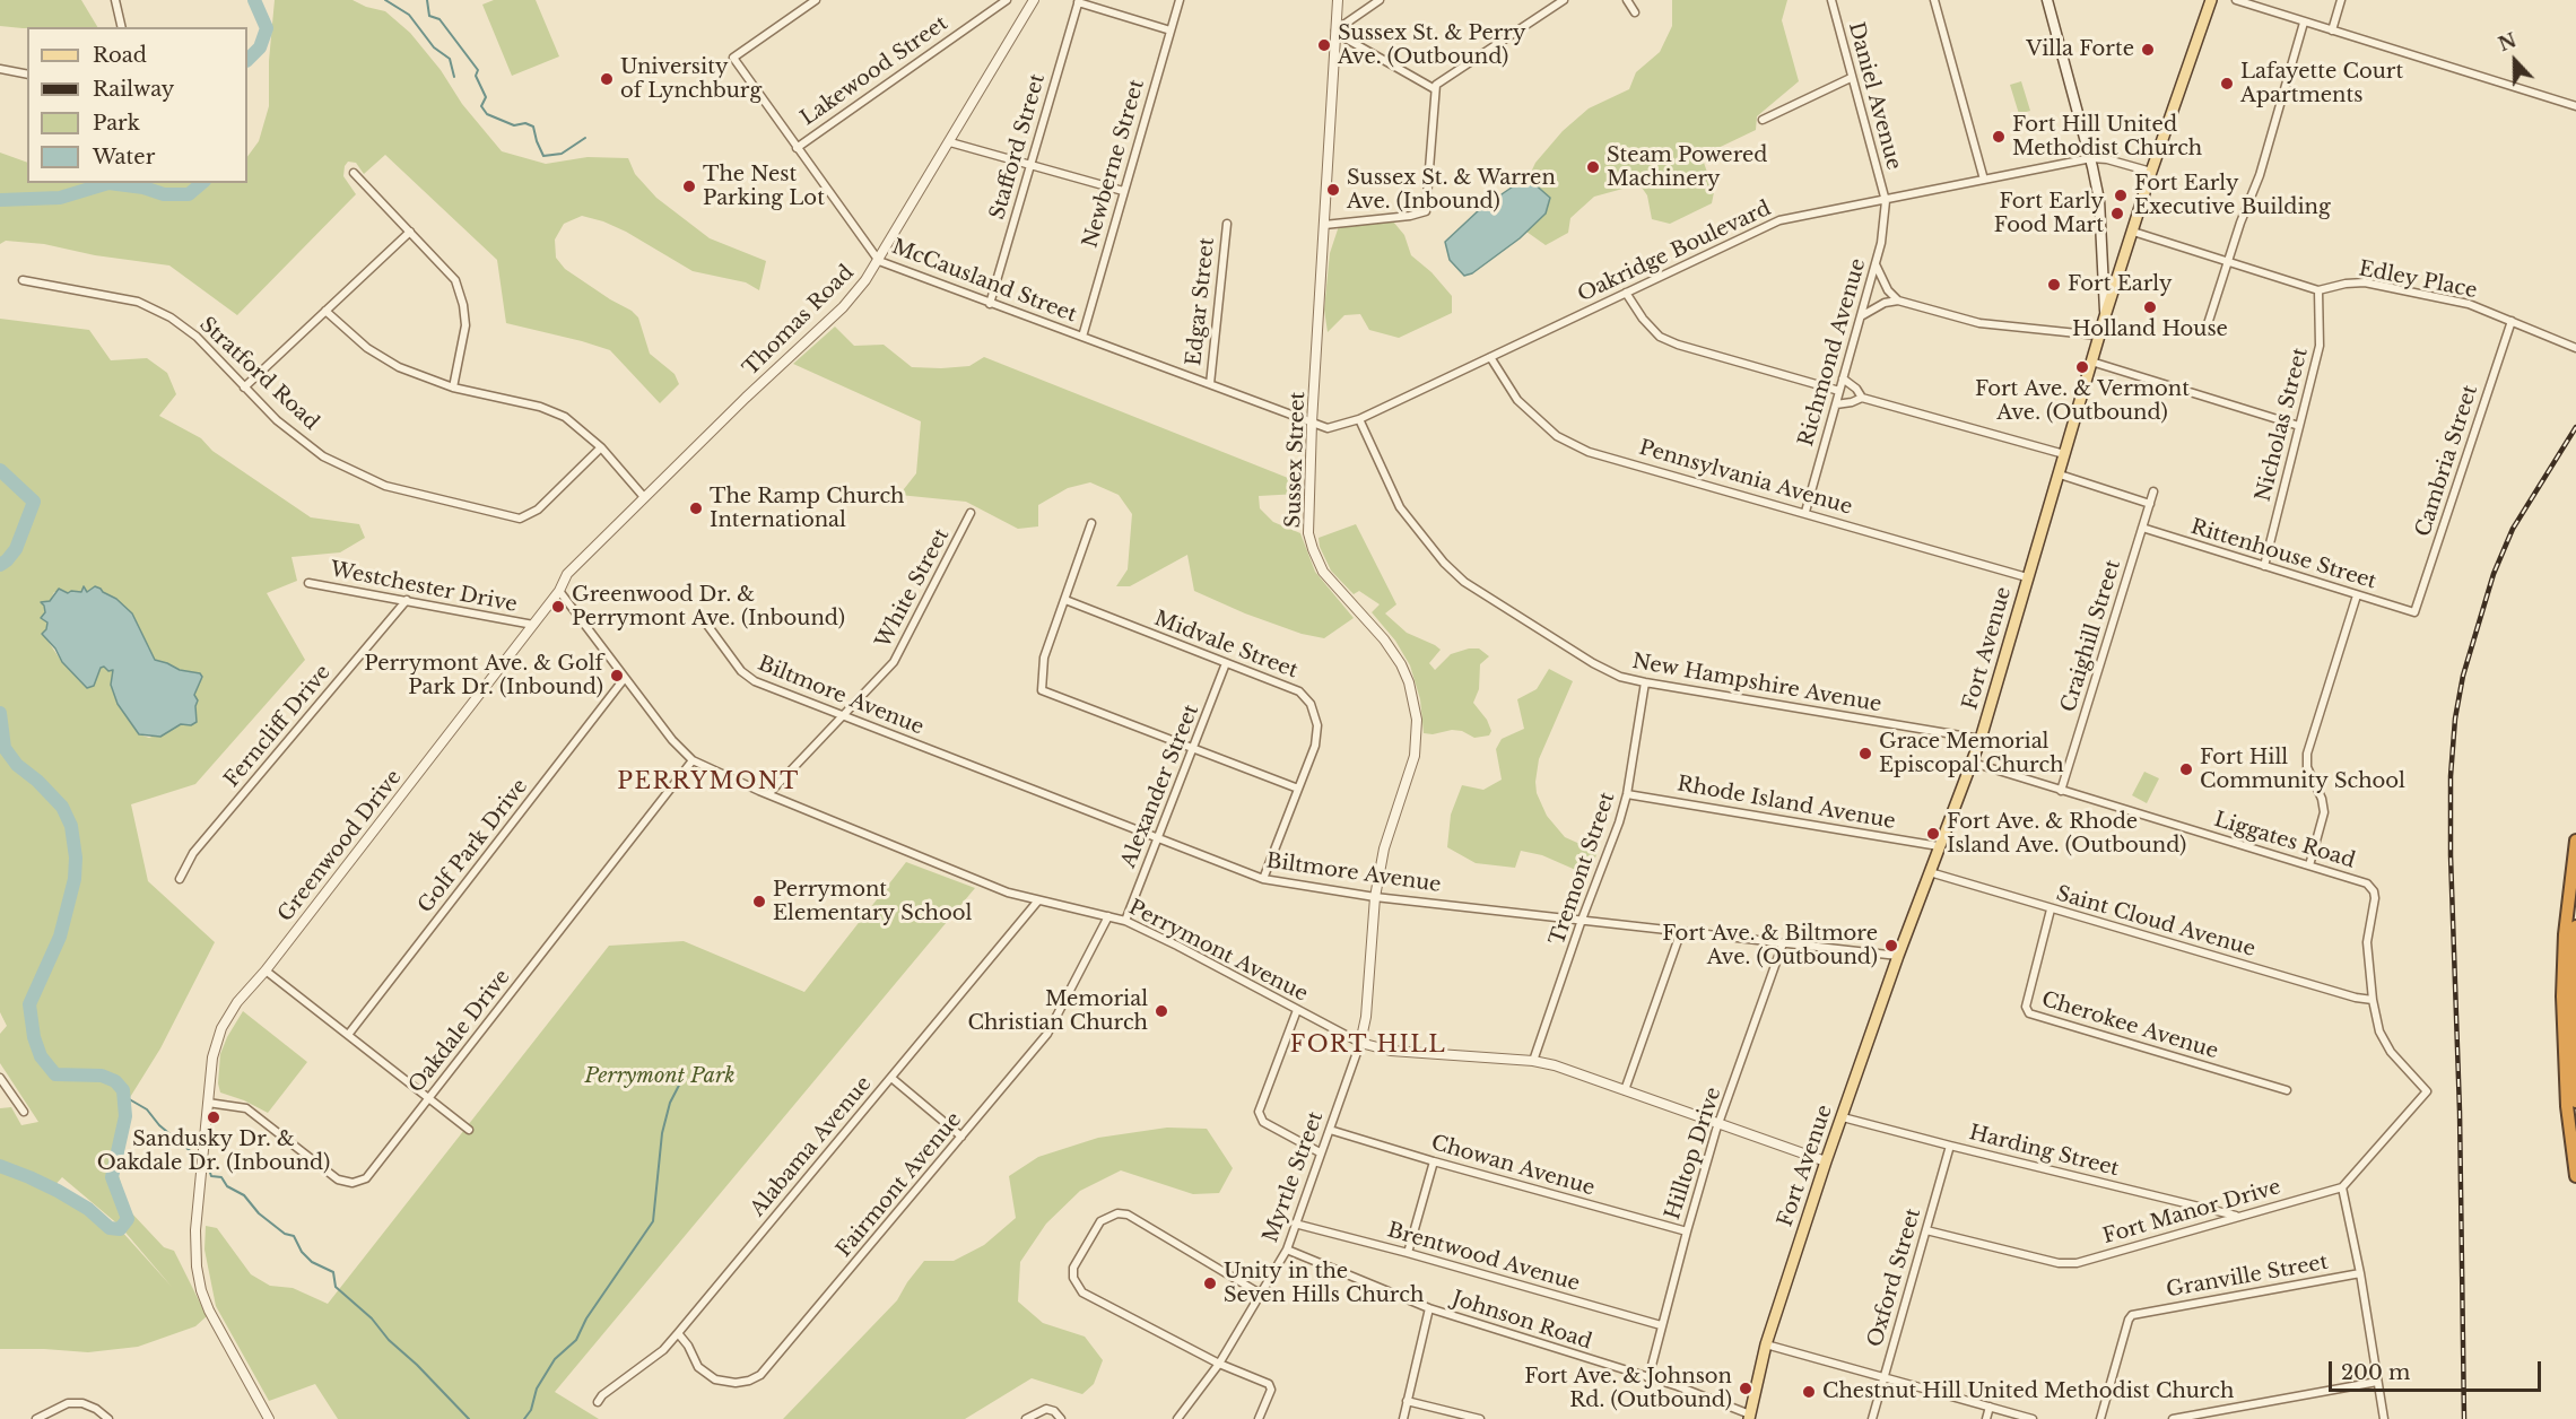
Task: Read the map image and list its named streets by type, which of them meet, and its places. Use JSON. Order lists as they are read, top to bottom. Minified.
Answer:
{"streets":{"main road":["Fort Avenue"],"street":["Lakewood Street","Daniel Avenue","Stafford Street","Newberne Street","Oakridge Boulevard","Edley Place","McCausland Street","Edgar Street","Thomas Road","Richmond Avenue","Stratford Road","Nicholas Street","Sussex Street","Cambria Street","Pennsylvania Avenue","Rittenhouse Street","Westchester Drive","White Street","Craighill Street","Midvale Street","New Hampshire Avenue","Biltmore Avenue","Ferncliff Drive","Alexander Street","Rhode Island Avenue","Liggates Road","Greenwood Drive","Golf Park Drive","Tremont Street","Saint Cloud Avenue","Perrymont Avenue","Cherokee Avenue","Oakdale Drive","Alabama Avenue","Harding Street","Hilltop Drive","Chowan Avenue","Myrtle Street","Fairmont Avenue","Fort Manor Drive","Brentwood Avenue","Granville Street","Oxford Street","Johnson Road"]},"crossings":[["Lakewood Street","McCausland Street"],["Daniel Avenue","Oakridge Boulevard"],["Daniel Avenue","Richmond Avenue"],["Stafford Street","McCausland Street"],["Newberne Street","McCausland Street"],["Oakridge Boulevard","McCausland Street"],["Oakridge Boulevard","Richmond Avenue"],["Oakridge Boulevard","Sussex Street"],["Oakridge Boulevard","Pennsylvania Avenue"],["Oakridge Boulevard","Fort Avenue"],["Oakridge Boulevard","New Hampshire Avenue"],["Edley Place","Nicholas Street"],["Edley Place","Cambria Street"],["Edley Place","Fort Avenue"],["McCausland Street","Edgar Street"],["McCausland Street","Thomas Road"],["McCausland Street","Sussex Street"],["Thomas Road","Greenwood Drive"],["Thomas Road","Perrymont Avenue"],["Richmond Avenue","Pennsylvania Avenue"],["Nicholas Street","Rittenhouse Street"],["Sussex Street","Biltmore Avenue"],["Sussex Street","Perrymont Avenue"],["Sussex Street","Myrtle Street"],["Cambria Street","Rittenhouse Street"],["Pennsylvania Avenue","Fort Avenue"],["Rittenhouse Street","Craighill Street"],["Westchester Drive","Ferncliff Drive"],["Westchester Drive","Greenwood Drive"],["White Street","Biltmore Avenue"],["White Street","Perrymont Avenue"],["Craighill Street","Liggates Road"],["Midvale Street","Biltmore Avenue"],["Midvale Street","Alexander Street"],["Fort Avenue","New Hampshire Avenue"],["Fort Avenue","Biltmore Avenue"],["Fort Avenue","Rhode Island Avenue"],["Fort Avenue","Liggates Road"],["Fort Avenue","Saint Cloud Avenue"],["Fort Avenue","Perrymont Avenue"],["Fort Avenue","Harding Street"],["Fort Avenue","Johnson Road"],["New Hampshire Avenue","Tremont Street"],["Biltmore Avenue","Alexander Street"],["Biltmore Avenue","Tremont Street"],["Biltmore Avenue","Hilltop Drive"],["Alexander Street","Perrymont Avenue"],["Rhode Island Avenue","Tremont Street"],["Liggates Road","Saint Cloud Avenue"],["Liggates Road","Fort Manor Drive"],["Greenwood Drive","Perrymont Avenue"],["Greenwood Drive","Oakdale Drive"],["Golf Park Drive","Perrymont Avenue"],["Tremont Street","Perrymont Avenue"],["Saint Cloud Avenue","Cherokee Avenue"],["Perrymont Avenue","Oakdale Drive"],["Perrymont Avenue","Alabama Avenue"],["Perrymont Avenue","Hilltop Drive"],["Perrymont Avenue","Myrtle Street"],["Perrymont Avenue","Fairmont Avenue"],["Alabama Avenue","Fairmont Avenue"],["Harding Street","Fort Manor Drive"],["Harding Street","Oxford Street"],["Hilltop Drive","Chowan Avenue"],["Hilltop Drive","Brentwood Avenue"],["Hilltop Drive","Johnson Road"],["Chowan Avenue","Myrtle Street"],["Myrtle Street","Brentwood Avenue"],["Myrtle Street","Johnson Road"],["Fort Manor Drive","Oxford Street"]],"districts":["PERRYMONT","FORT HILL"],"parks":["Perrymont Park"],"places":["Sussex St. & Perry Ave. (Outbound)","Villa Forte","University of Lynchburg","Lafayette Court Apartments","Fort Hill United Methodist Church","Steam Powered Machinery","The Nest Parking Lot","Sussex St. & Warren Ave. (Inbound)","Fort Early Executive Building","Fort Early Food Mart","Fort Early","Holland House","Fort Ave. & Vermont Ave. (Outbound)","The Ramp Church International","Greenwood Dr. & Perrymont Ave. (Inbound)","Perrymont Ave. & Golf Park Dr. (Inbound)","Grace Memorial Episcopal Church","Fort Hill Community School","Fort Ave. & Rhode Island Ave. (Outbound)","Perrymont Elementary School","Fort Ave. & Biltmore Ave. (Outbound)","Memorial Christian Church","Sandusky Dr. & Oakdale Dr. (Inbound)","Unity in the Seven Hills Church","Fort Ave. & Johnson Rd. (Outbound)","Chestnut Hill United Methodist Church"],"legend":["Road","Railway","Park","Water"],"scale_bar":"200 m","north":"top"}
